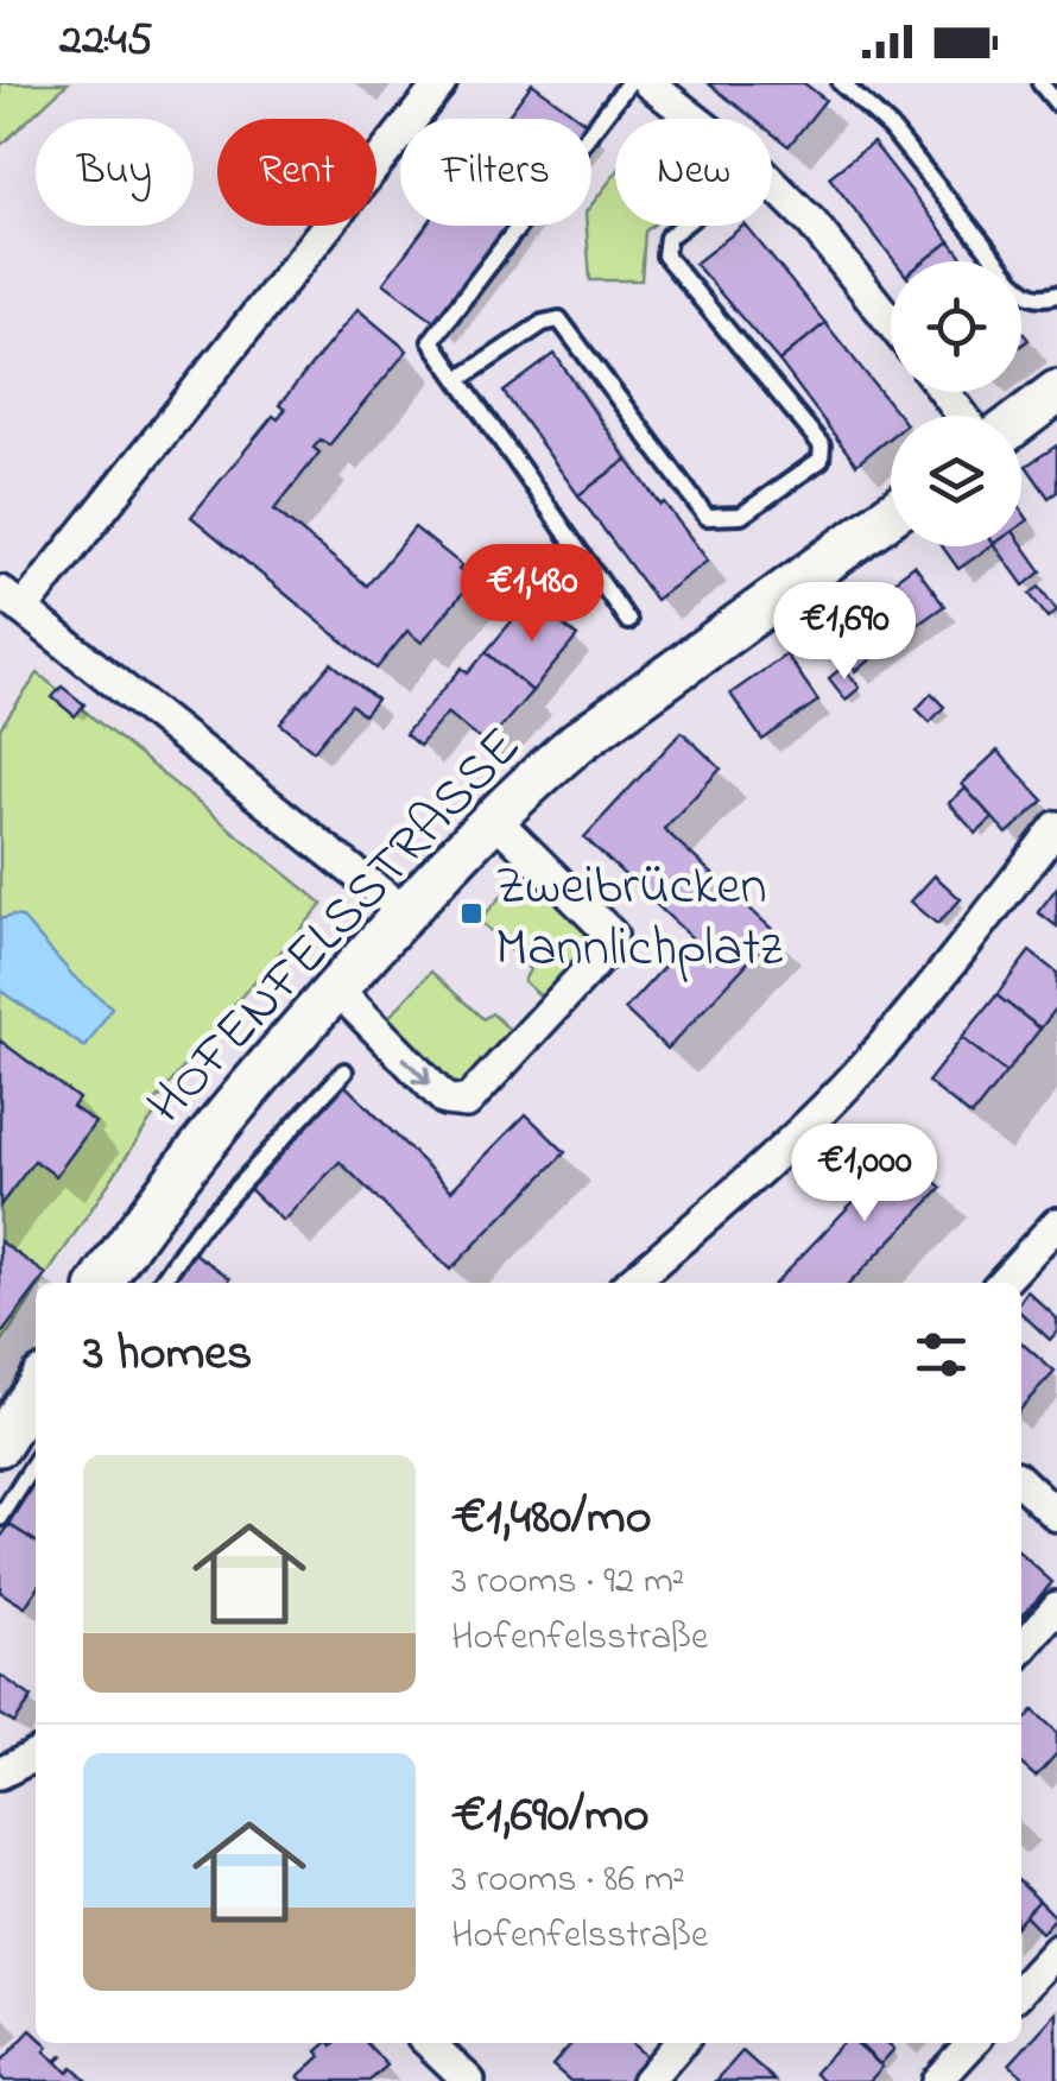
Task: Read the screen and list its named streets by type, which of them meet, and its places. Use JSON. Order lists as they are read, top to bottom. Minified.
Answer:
{"streets":{"main road":["HOFENFELSSTRASSE"]},"places":{"transit":["Zweibrücken Mannlichplatz"]},"page":{"status":"22:45","chip":["Buy","Rent","Filters","New"],"price":["€1,480","€1,690","€1,000"],"heading":"3 homes","list":[{"name":"€1,480/mo","note":"3 rooms · 92 m² · Hofenfelsstraße"},{"name":"€1,690/mo","note":"3 rooms · 86 m² · Hofenfelsstraße"}]}}
